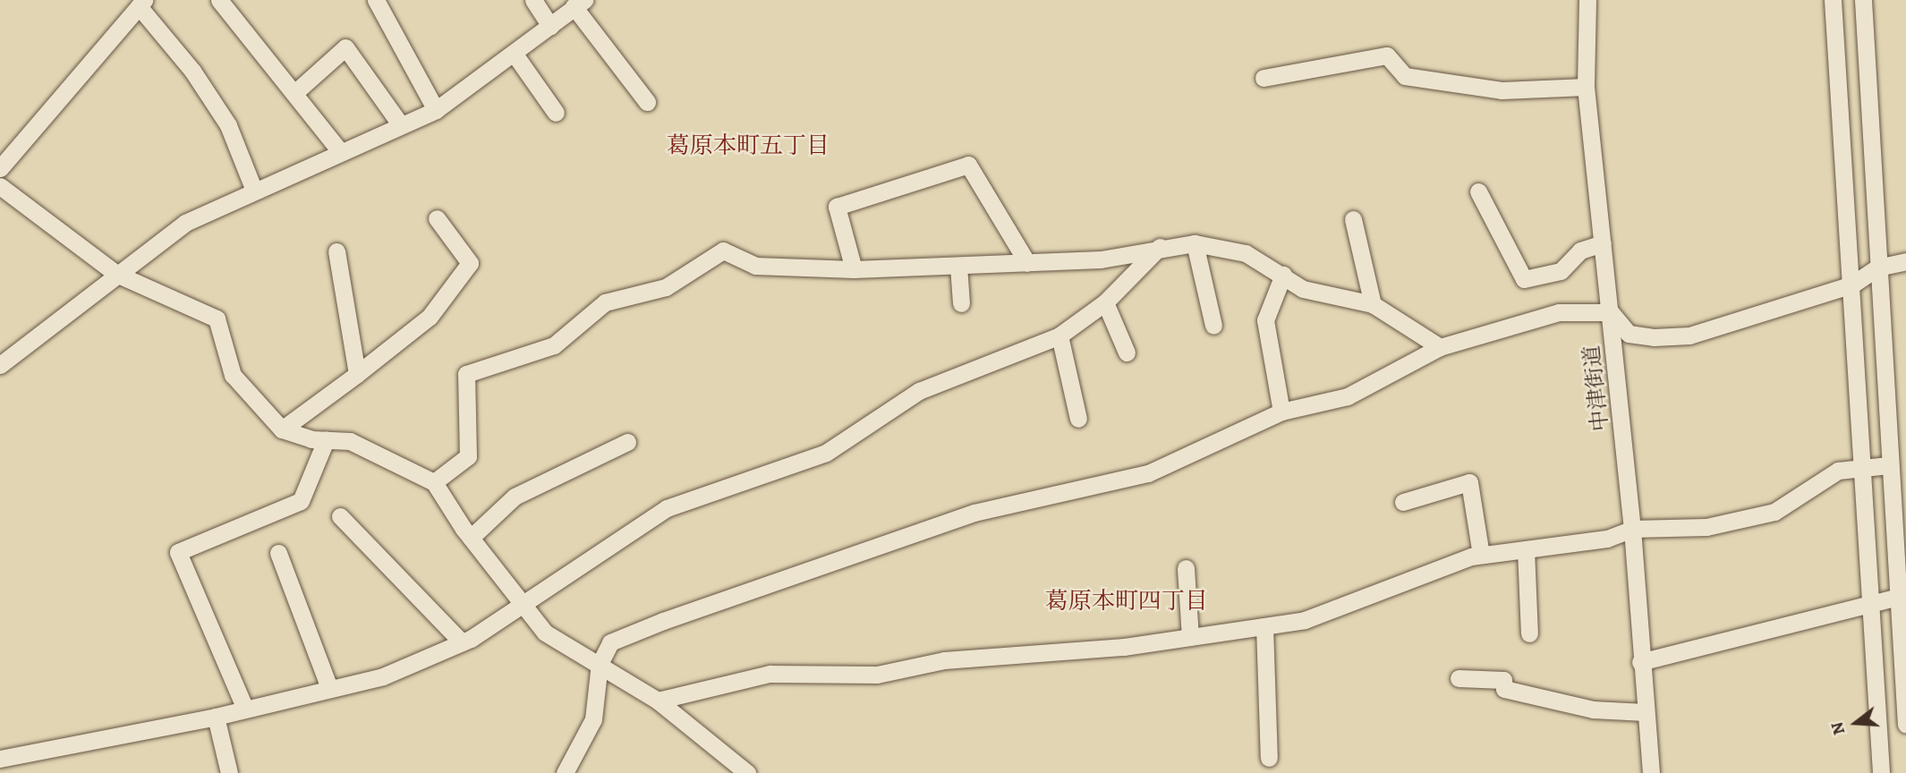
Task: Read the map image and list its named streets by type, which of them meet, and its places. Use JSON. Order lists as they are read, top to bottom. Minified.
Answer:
{"streets":{"street":["中津街道"]},"districts":["葛原本町五丁目","葛原本町四丁目"],"north":"left"}
